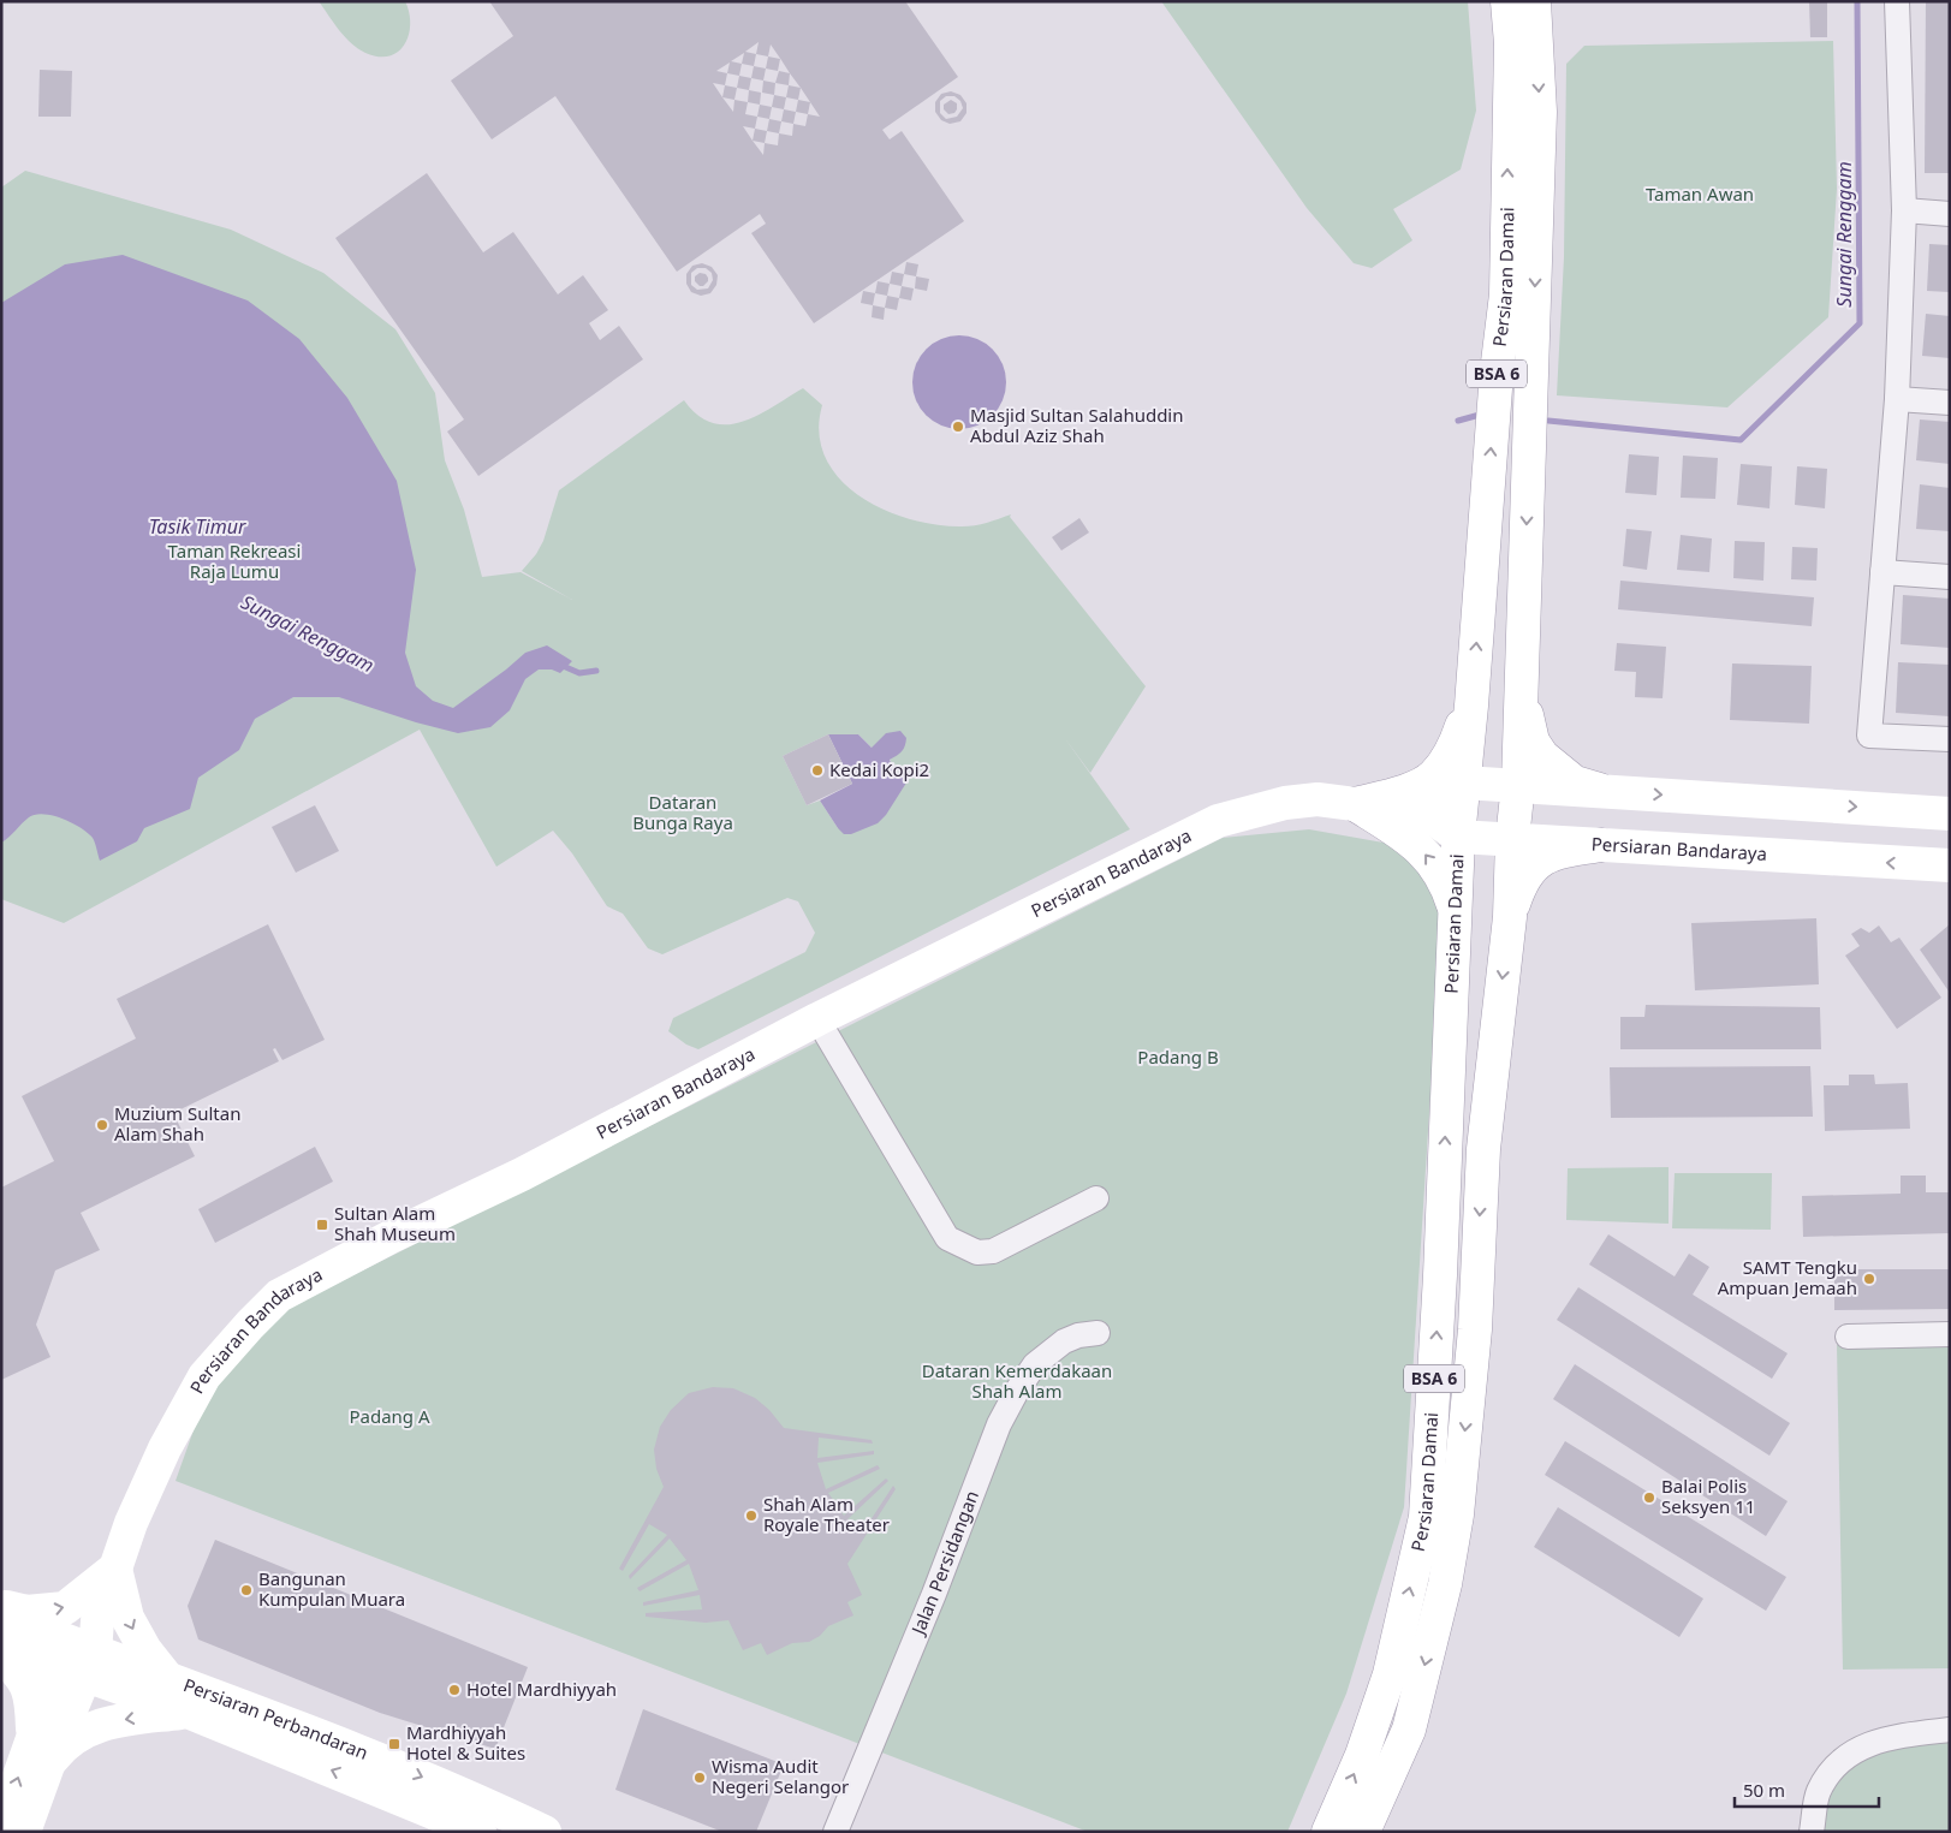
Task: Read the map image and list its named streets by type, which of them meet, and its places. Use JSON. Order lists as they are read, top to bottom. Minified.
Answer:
{"streets":{"main road":["Persiaran Damai","BSA 6","Persiaran Bandaraya","Persiaran Perbandaran"],"street":["Jalan Persidangan"]},"crossings":[["Persiaran Damai","Persiaran Bandaraya"],["Persiaran Bandaraya","Persiaran Perbandaran"]],"water":["Sungai Renggam","Tasik Timur"],"parks":["Taman Awan","Taman Rekreasi Raja Lumu","Dataran Bunga Raya","Padang B","Dataran Kemerdakaan Shah Alam","Padang A"],"places":{"other":["Masjid Sultan Salahuddin Abdul Aziz Shah","Kedai Kopi2","Muzium Sultan Alam Shah","SAMT Tengku Ampuan Jemaah","Balai Polis Seksyen 11","Shah Alam Royale Theater","Bangunan Kumpulan Muara","Hotel Mardhiyyah","Wisma Audit Negeri Selangor"],"transit":["Sultan Alam Shah Museum","Mardhiyyah Hotel & Suites"]},"scale_bar":"50 m"}
